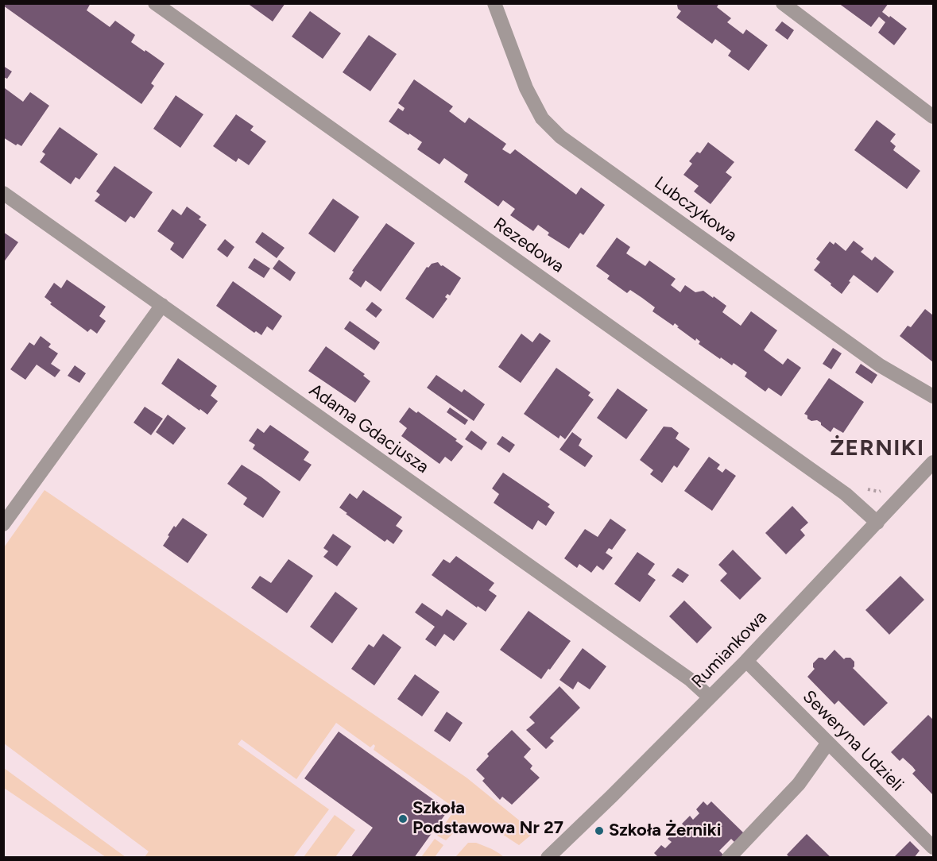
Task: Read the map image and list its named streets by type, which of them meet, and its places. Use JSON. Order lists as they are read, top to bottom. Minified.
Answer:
{"streets":{"street":["Lubczykowa","Rezedowa","Adama Gdacjusza","Rumiankowa","Seweryna Udzieli"]},"crossings":[["Rezedowa","Rumiankowa"],["Adama Gdacjusza","Rumiankowa"],["Rumiankowa","Seweryna Udzieli"]],"districts":["ŻERNIKI"],"places":["Szkoła Podstawowa Nr 27","Szkoła Żerniki"]}
